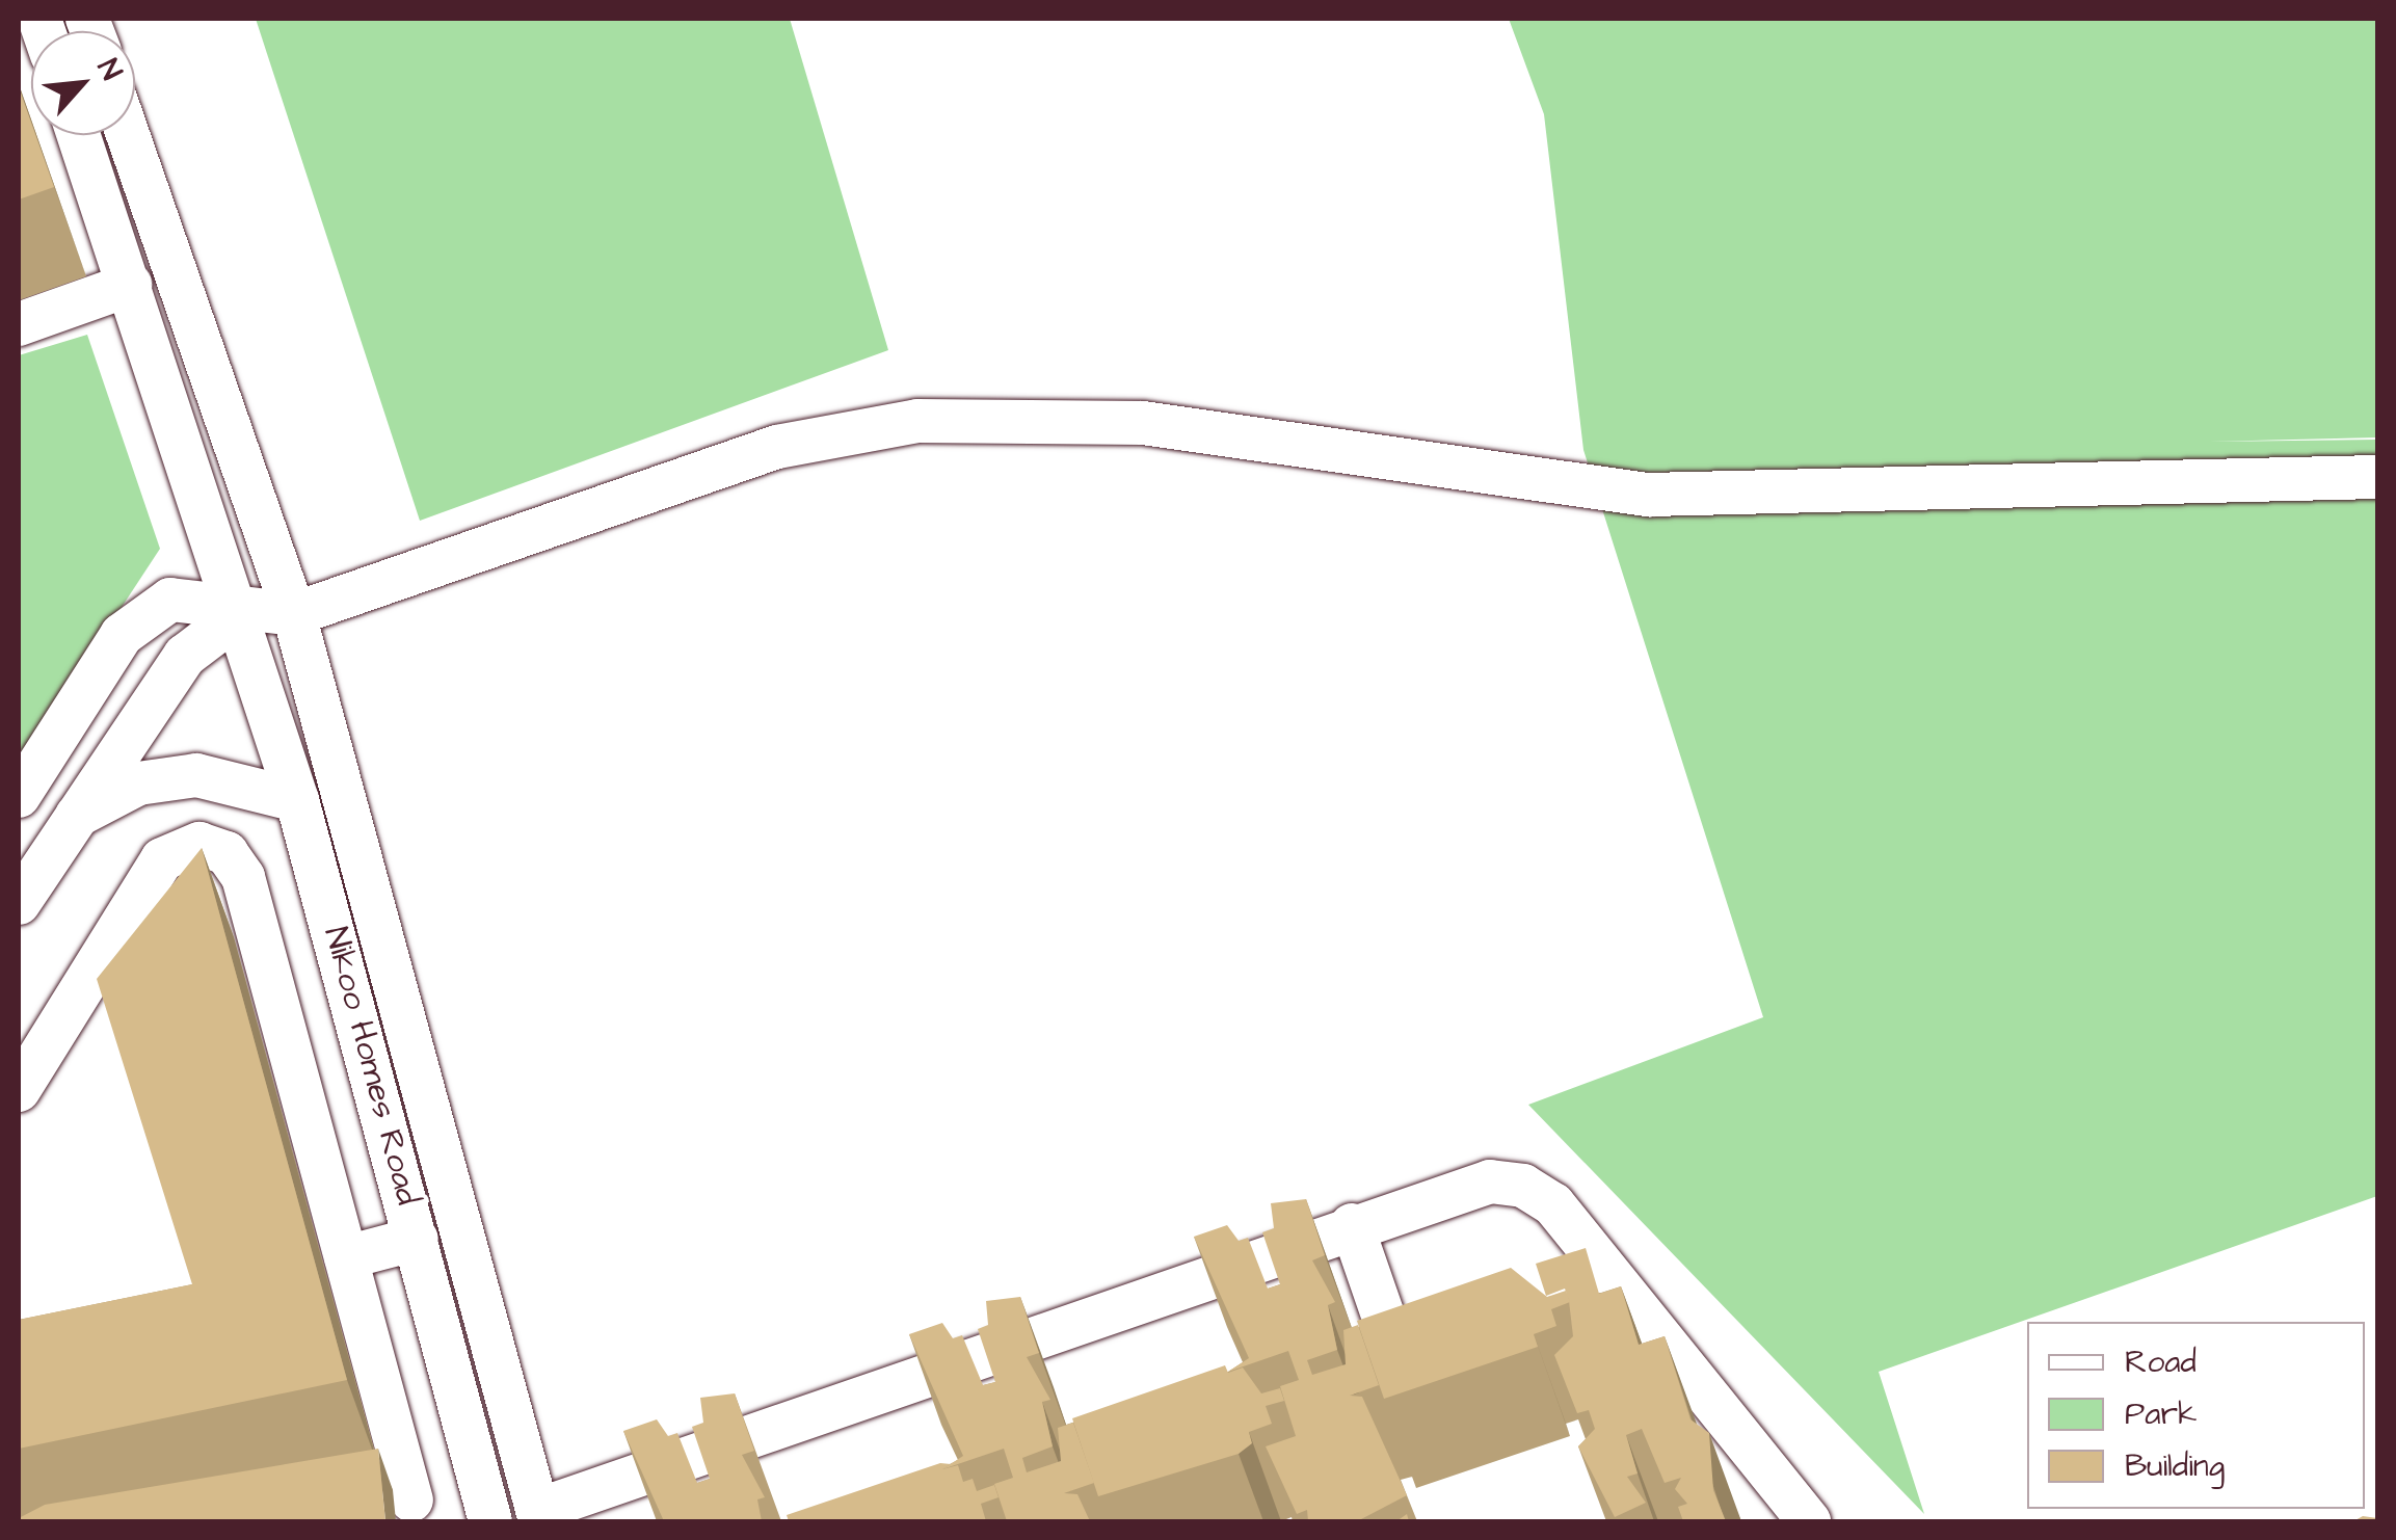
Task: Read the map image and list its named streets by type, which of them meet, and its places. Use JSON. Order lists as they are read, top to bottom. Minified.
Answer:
{"streets":{"street":["Nikoo Homes Road"]},"legend":["Road","Park","Building"],"north":"top right"}
